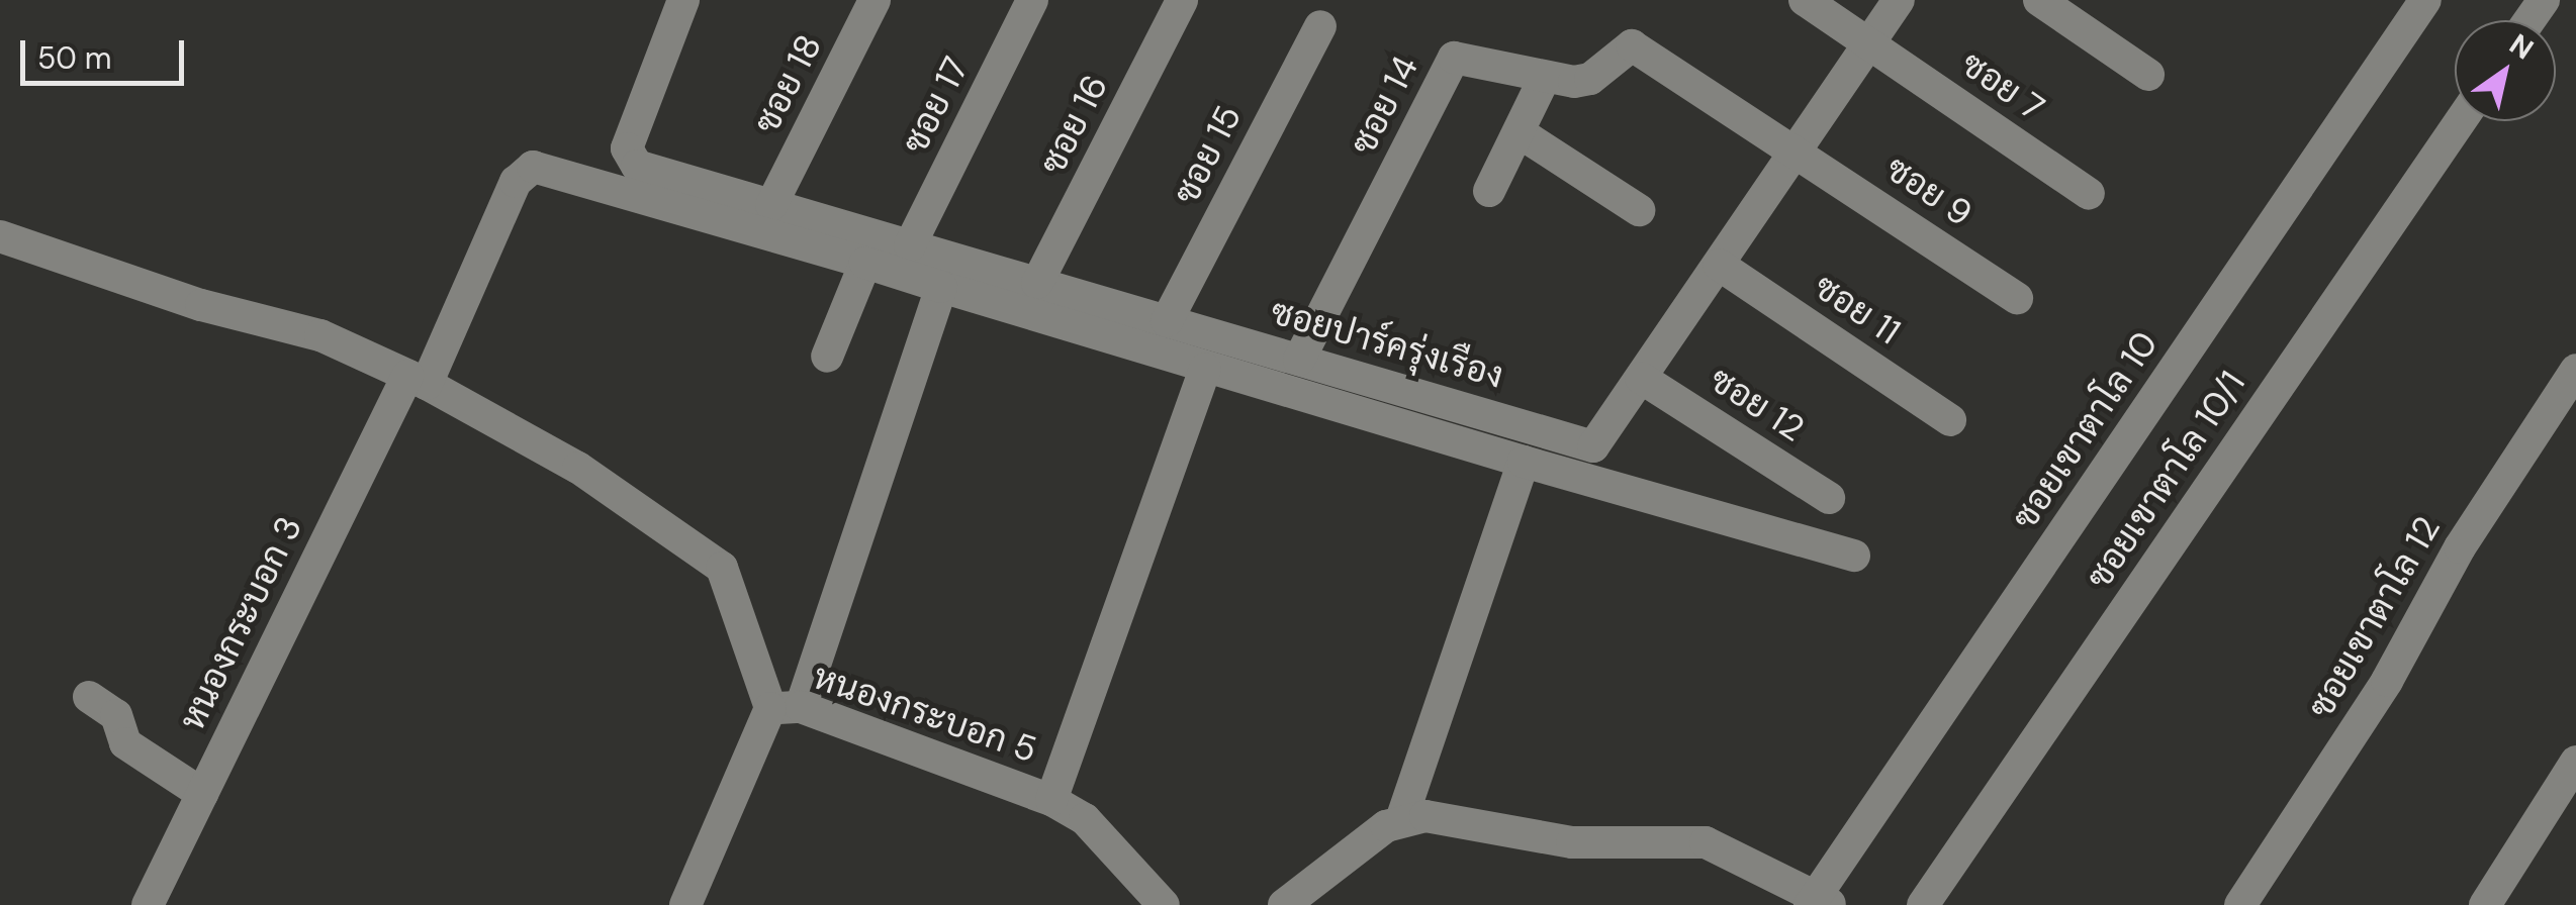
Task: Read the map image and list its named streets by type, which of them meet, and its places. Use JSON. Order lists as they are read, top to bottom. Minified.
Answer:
{"streets":{"street":["ซอย 18","ซอย 7","ซอย 17","ซอย 14","ซอย 16","ซอย 15","ซอย 9","ซอย 11","ซอยปาร์ครุ่งเรือง","ซอย 12","ซอยเขาตาโล 10","ซอยเขาตาโล 10/1","ซอยเขาตาโล 12","หนองกระบอก 3","หนองกระบอก 5"]},"crossings":[["ซอย 18","ซอยปาร์ครุ่งเรือง"],["ซอย 7","ซอยปาร์ครุ่งเรือง"],["ซอย 17","ซอยปาร์ครุ่งเรือง"],["ซอย 14","ซอย 9"],["ซอย 14","ซอยปาร์ครุ่งเรือง"],["ซอย 16","ซอยปาร์ครุ่งเรือง"],["ซอย 15","ซอยปาร์ครุ่งเรือง"],["ซอย 9","ซอยปาร์ครุ่งเรือง"],["ซอย 11","ซอยปาร์ครุ่งเรือง"],["ซอยปาร์ครุ่งเรือง","ซอย 12"]],"scale_bar":"50 m","north":"top right"}
